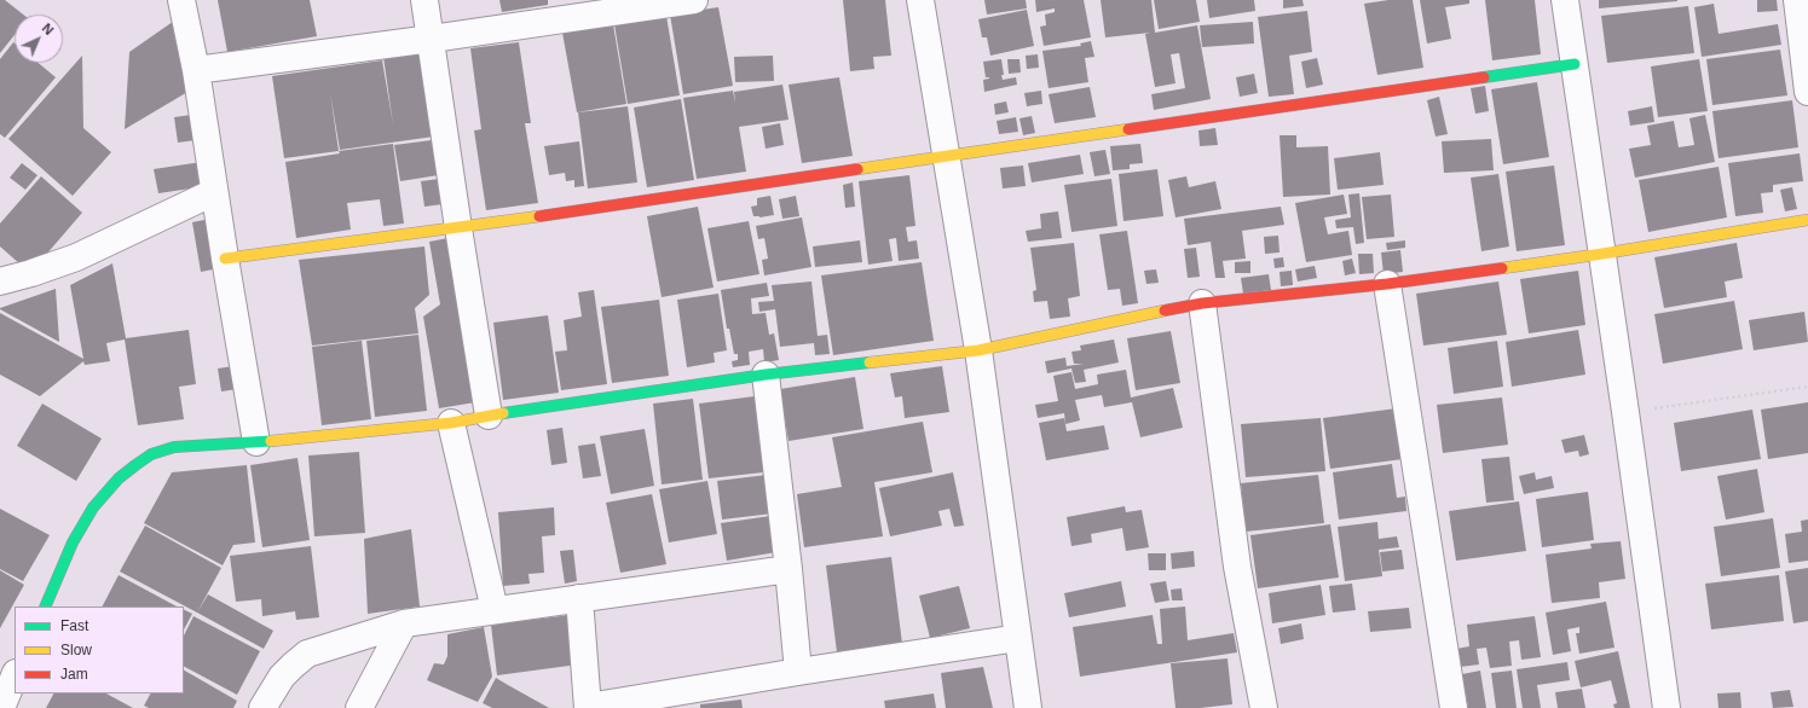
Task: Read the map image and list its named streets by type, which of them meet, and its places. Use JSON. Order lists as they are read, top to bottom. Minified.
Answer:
{"legend":["Fast","Slow","Jam"],"north":"top right"}
